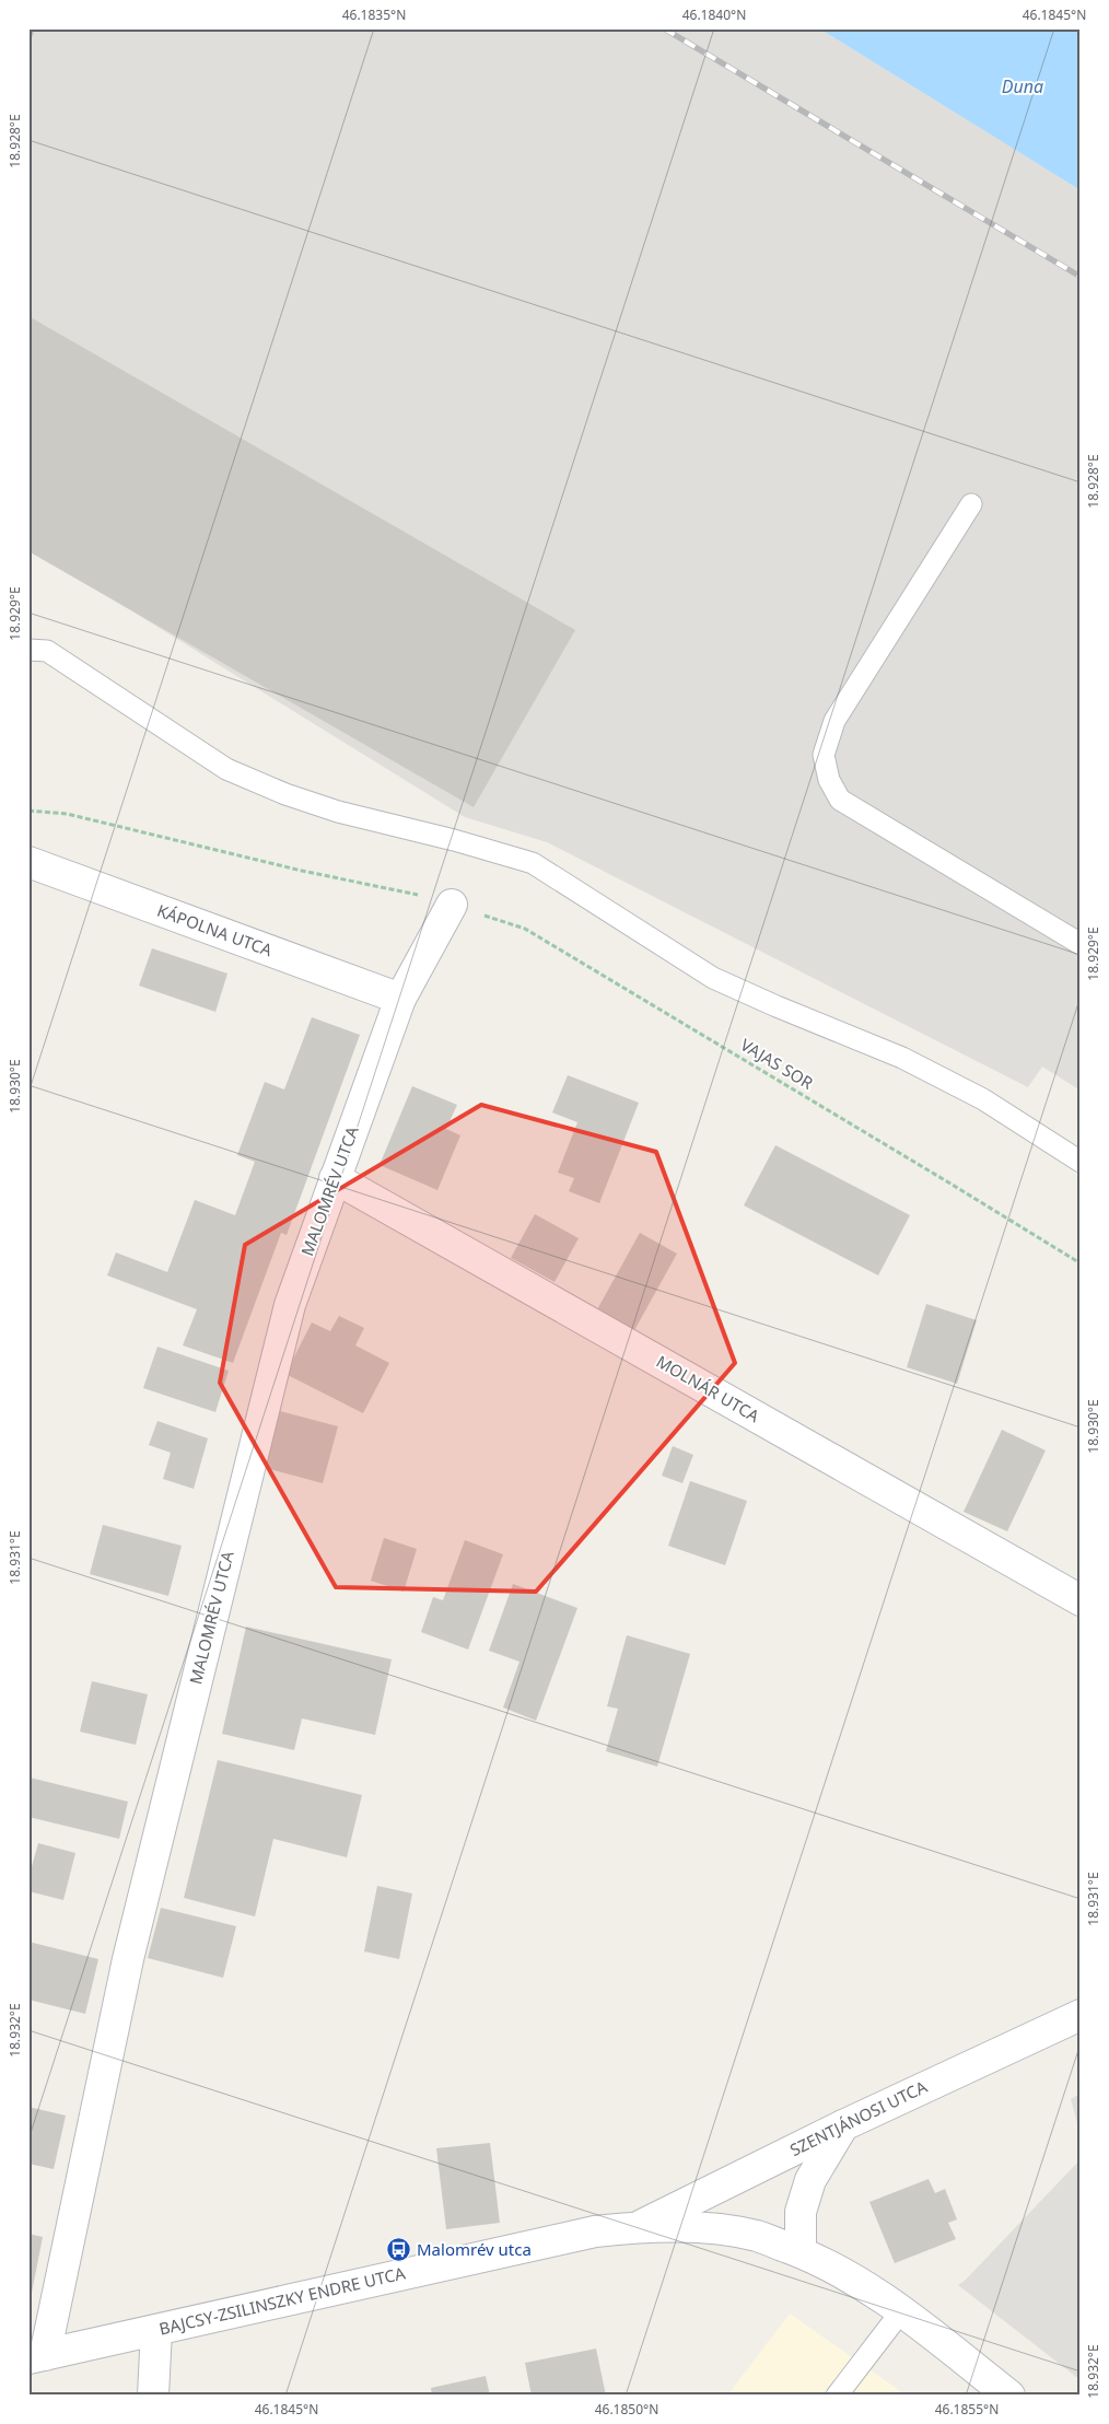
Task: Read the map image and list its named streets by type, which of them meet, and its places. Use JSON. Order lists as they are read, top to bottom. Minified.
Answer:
{"streets":{"street":["KÁPOLNA UTCA","MALOMRÉV UTCA","MOLNÁR UTCA","SZENTJÁNOSI UTCA","BAJCSY-ZSILINSZKY ENDRE UTCA"],"path":["VAJAS SOR"]},"crossings":[["KÁPOLNA UTCA","MALOMRÉV UTCA"],["VAJAS SOR","MALOMRÉV UTCA"],["MALOMRÉV UTCA","MOLNÁR UTCA"],["MALOMRÉV UTCA","BAJCSY-ZSILINSZKY ENDRE UTCA"],["SZENTJÁNOSI UTCA","BAJCSY-ZSILINSZKY ENDRE UTCA"]],"water":["Duna"],"places":{"bus stop":["Malomrév utca"]},"coordinates":["46.1835°N","46.1840°N","46.1845°N","18.928°E","18.929°E","18.930°E","18.931°E","18.932°E","46.1850°N","46.1855°N"]}
